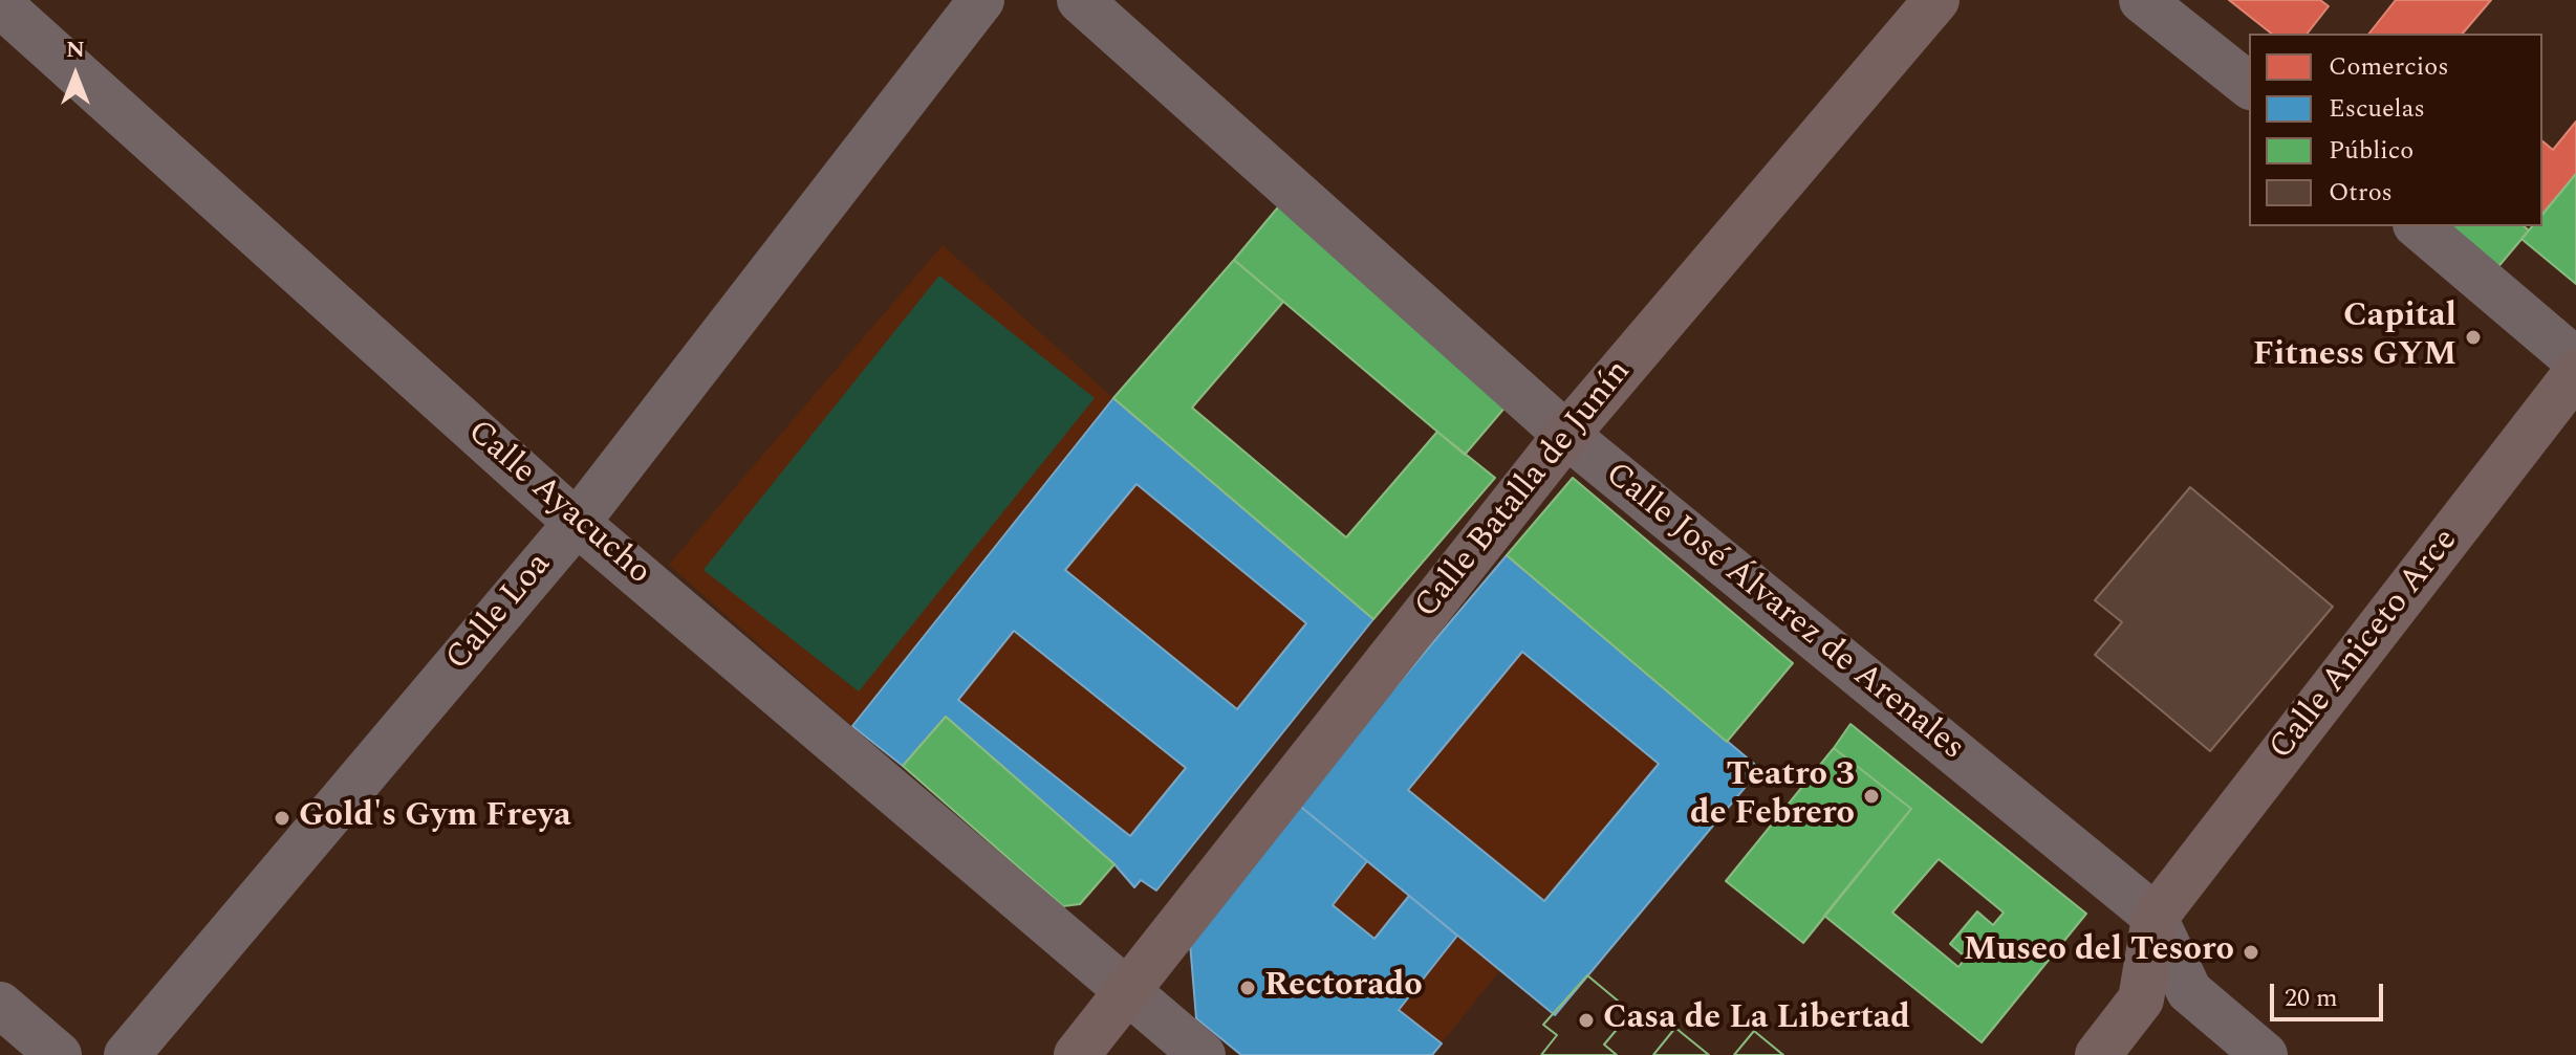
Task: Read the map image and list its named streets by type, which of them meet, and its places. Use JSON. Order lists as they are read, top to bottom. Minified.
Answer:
{"streets":{"main road":["Calle Batalla de Junín","Calle Aniceto Arce"],"street":["Calle Ayacucho","Calle Loa","Calle José Álvarez de Arenales"]},"crossings":[["Calle Batalla de Junín","Calle Ayacucho"],["Calle Batalla de Junín","Calle José Álvarez de Arenales"],["Calle Ayacucho","Calle Loa"],["Calle José Álvarez de Arenales","Calle Aniceto Arce"]],"places":["Capital Fitness GYM","Teatro 3 de Febrero","Gold's Gym Freya","Museo del Tesoro","Rectorado","Casa de La Libertad"],"legend":["Comercios","Escuelas","Público","Otros"],"scale_bar":"20 m","north":"top"}
